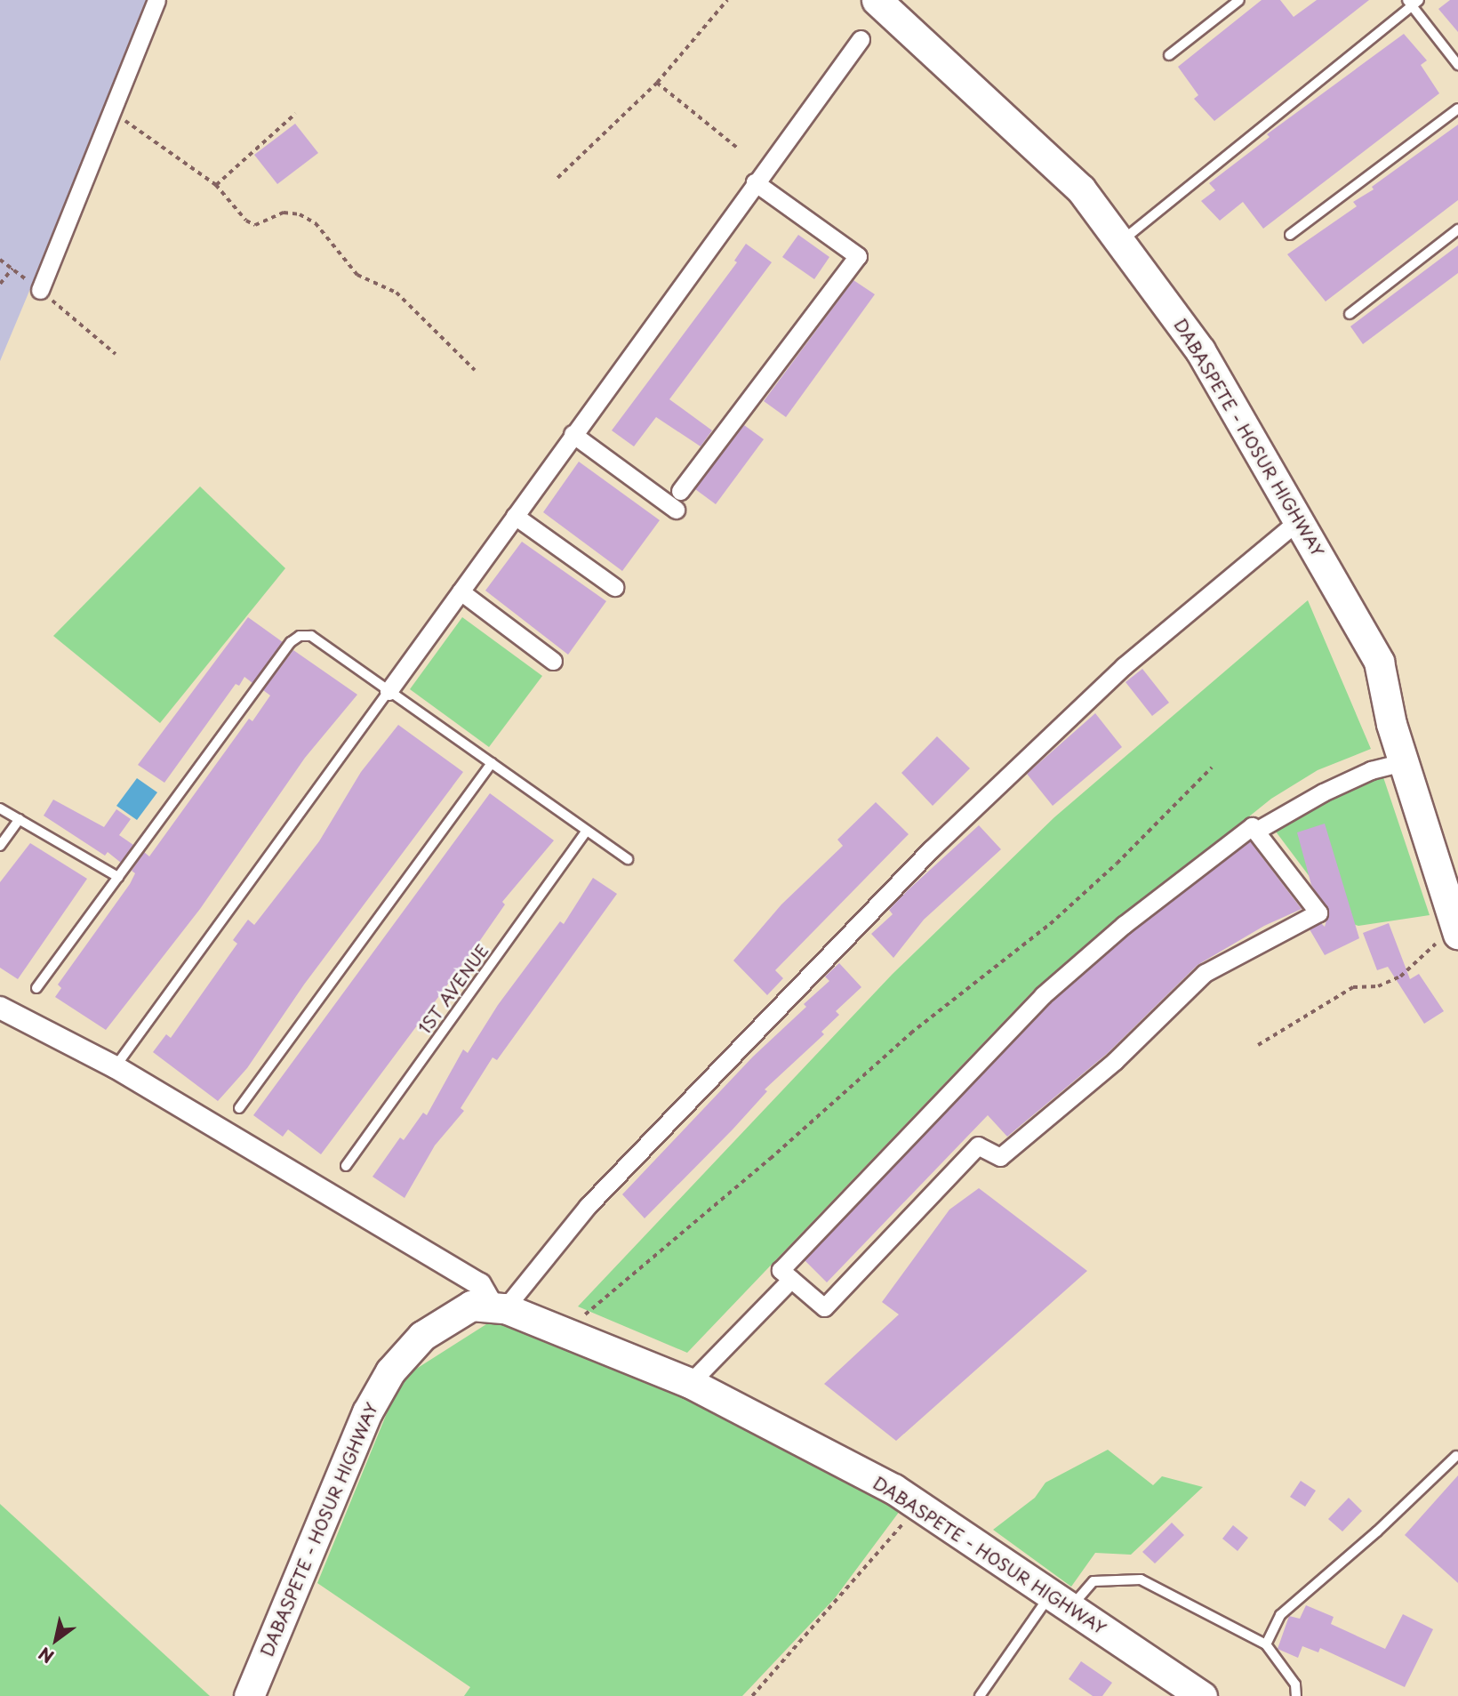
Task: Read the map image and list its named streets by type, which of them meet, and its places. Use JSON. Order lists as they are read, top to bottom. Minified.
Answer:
{"streets":{"highway":["DABASPETE - HOSUR HIGHWAY"],"lane":["1ST AVENUE"]},"north":"bottom left"}
